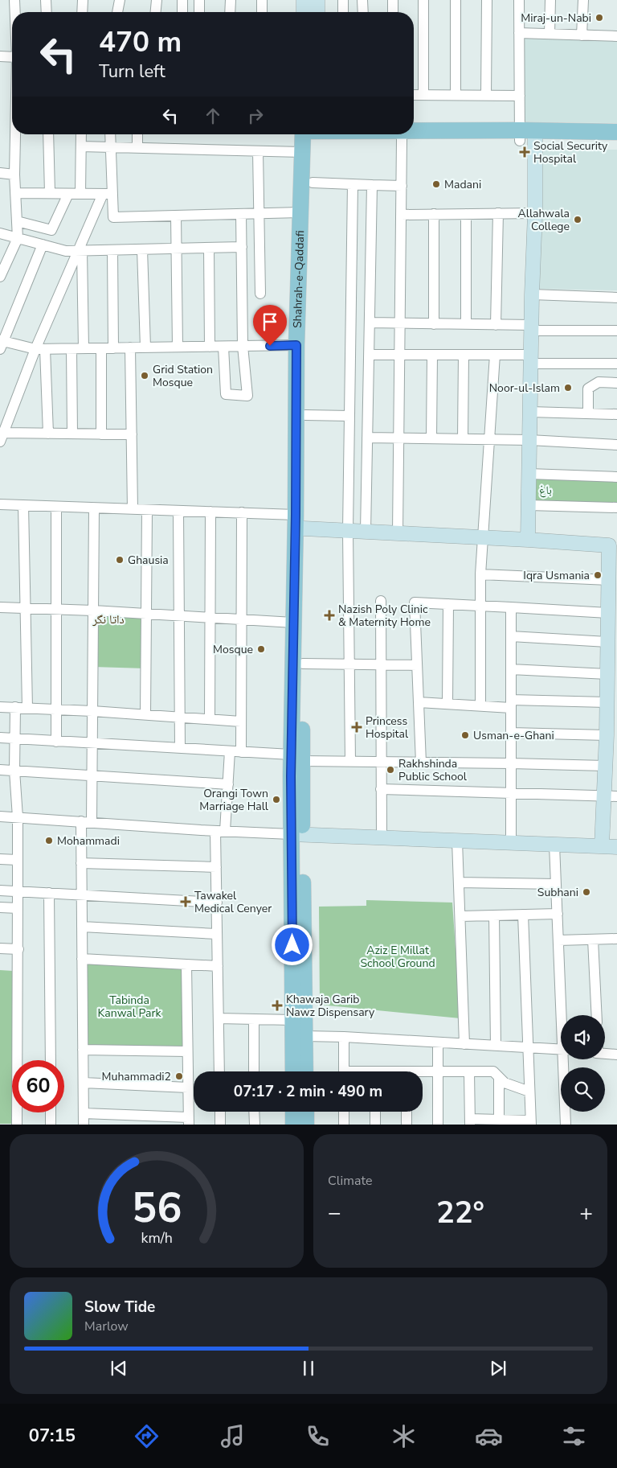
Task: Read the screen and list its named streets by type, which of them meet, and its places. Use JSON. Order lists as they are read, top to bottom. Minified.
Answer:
{"streets":{"main road":["Shahrah-e-Qaddafi"]},"districts":["داتا نگر"],"parks":["باغ","Aziz E Millat School Ground","Tabinda Kanwal Park"],"places":{"other":["Miraj-un-Nabi","Madani","Allahwala College","Grid Station Mosque","Noor-ul-Islam","Ghausia","Iqra Usmania","Mosque","Usman-e-Ghani","Rakhshinda Public School","Orangi Town Marriage Hall","Mohammadi","Subhani","Muhammadi2"],"health":["Social Security Hospital","Nazish Poly Clinic & Maternity Home","Princess Hospital","Tawakel Medical Cenyer","Khawaja Garib Nawz Dispensary"]},"page":{"turn":["470 m","Turn left"],"limit":"60","trip":"07:17 · 2 min · 490 m","tile":"Climate","heat":["−","22°","+"],"song":["Slow Tide","Marlow"],"tabs":"07:15","gauge":["56","km/h"]}}
